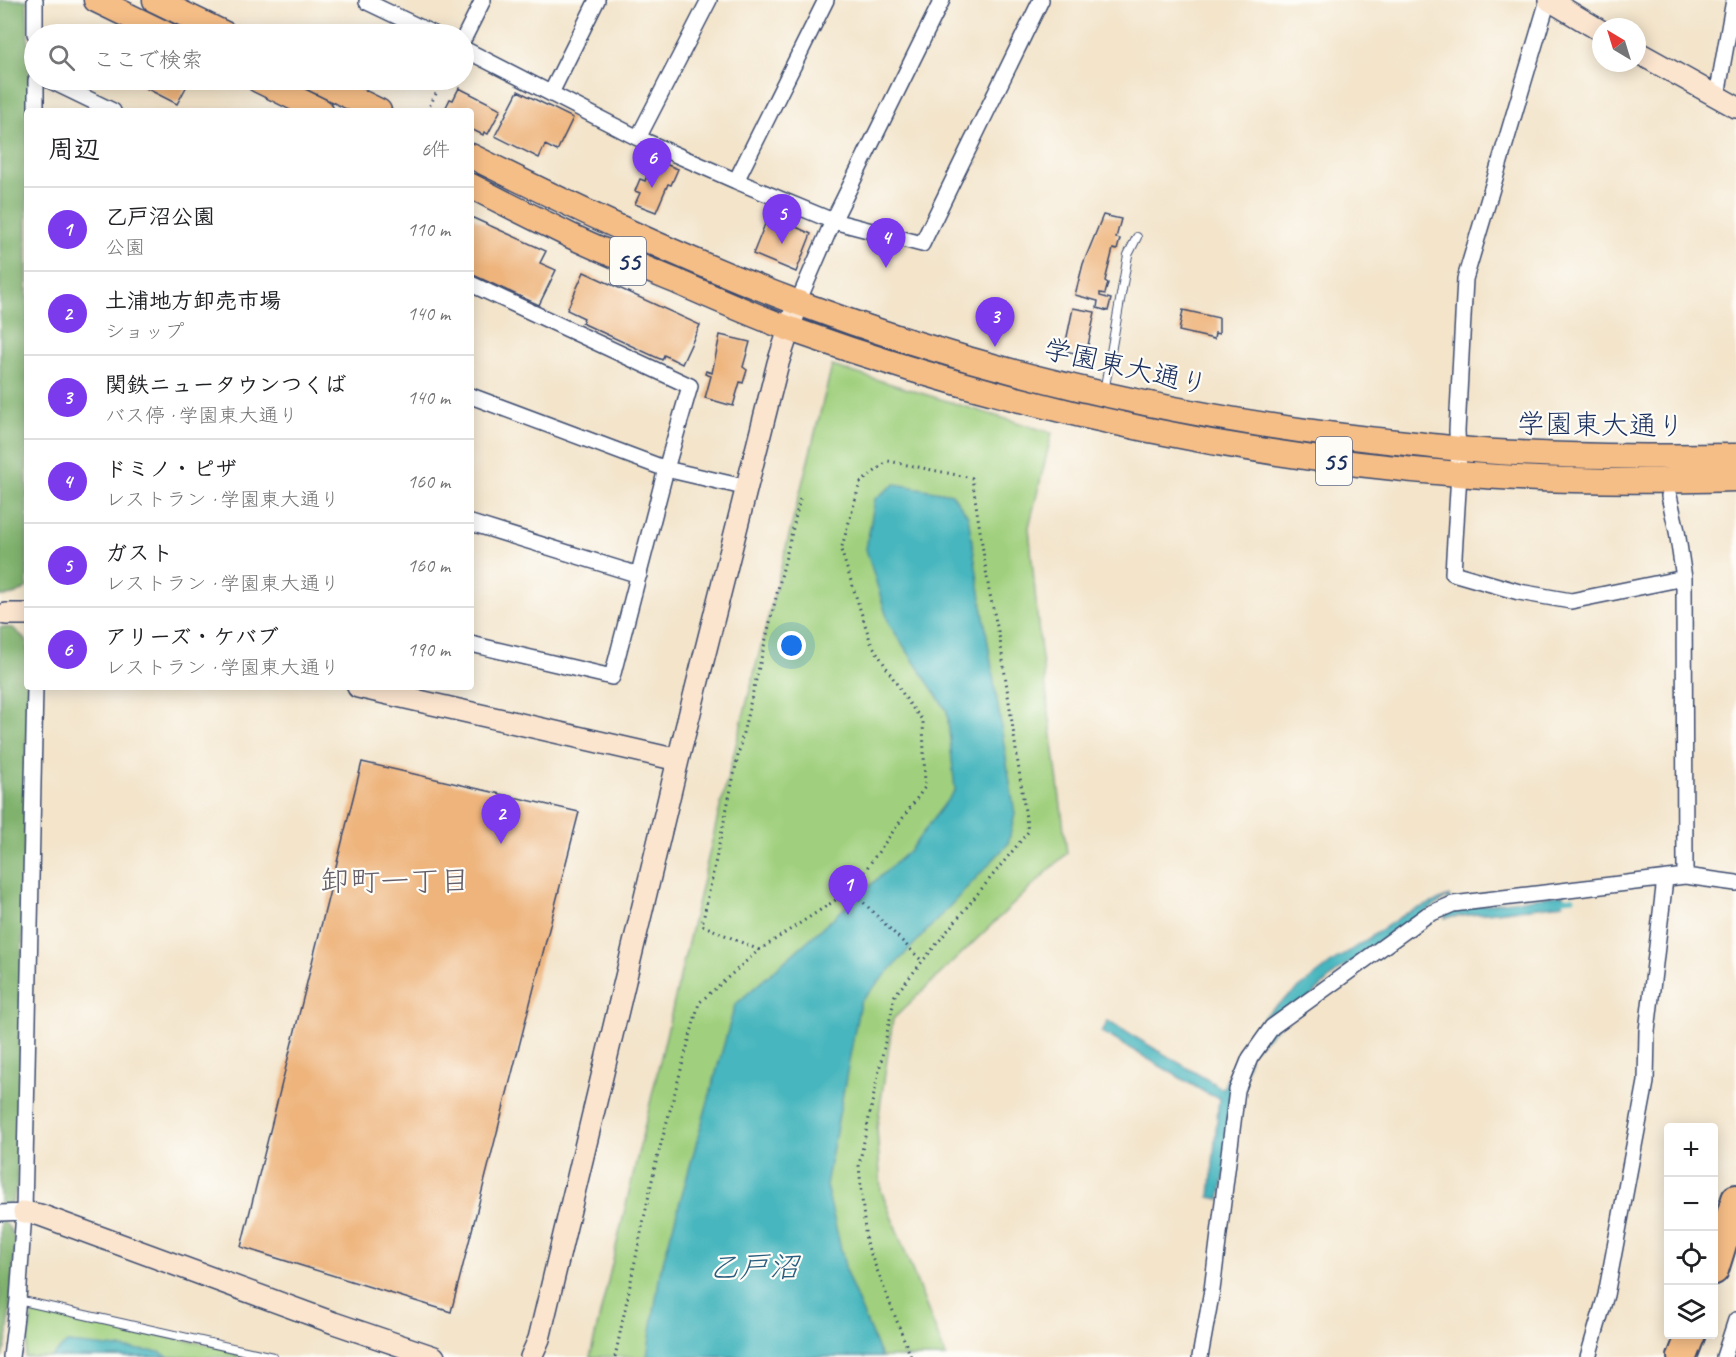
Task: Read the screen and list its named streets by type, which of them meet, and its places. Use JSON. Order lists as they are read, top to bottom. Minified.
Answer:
{"streets":{"main road":["55","学園東大通り"]},"districts":["卸町一丁目"],"water":["乙戸沼"],"north":"top left","page":{"search":"ここで検索","heading":["周辺","6件"],"pins":["6","5","4","3","2","1"],"list":[{"mark":"1","name":"乙戸沼公園","note":"公園","value":"110 m"},{"mark":"2","name":"土浦地方卸売市場","note":"ショップ","value":"140 m"},{"mark":"3","name":"関鉄ニュータウンつくば","note":"バス停 · 学園東大通り","value":"140 m"},{"mark":"4","name":"ドミノ・ピザ","note":"レストラン · 学園東大通り","value":"160 m"},{"mark":"5","name":"ガスト","note":"レストラン · 学園東大通り","value":"160 m"},{"mark":"6","name":"アリーズ・ケバブ","note":"レストラン · 学園東大通り","value":"190 m"}],"map_buttons":["+","−"]}}
